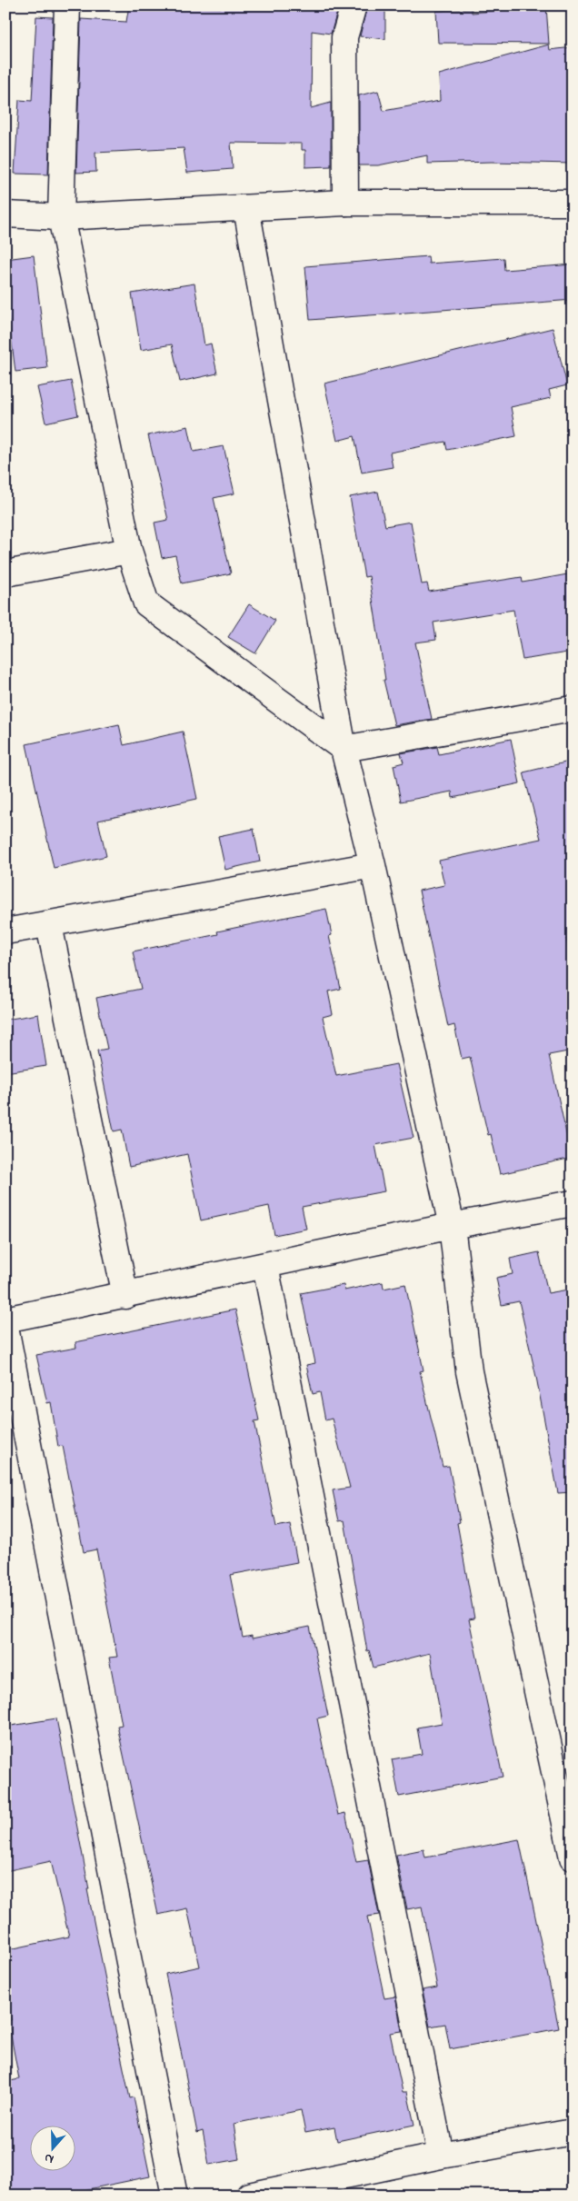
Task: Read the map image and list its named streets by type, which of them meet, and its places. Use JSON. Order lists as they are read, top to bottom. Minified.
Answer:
{"north":"bottom"}
